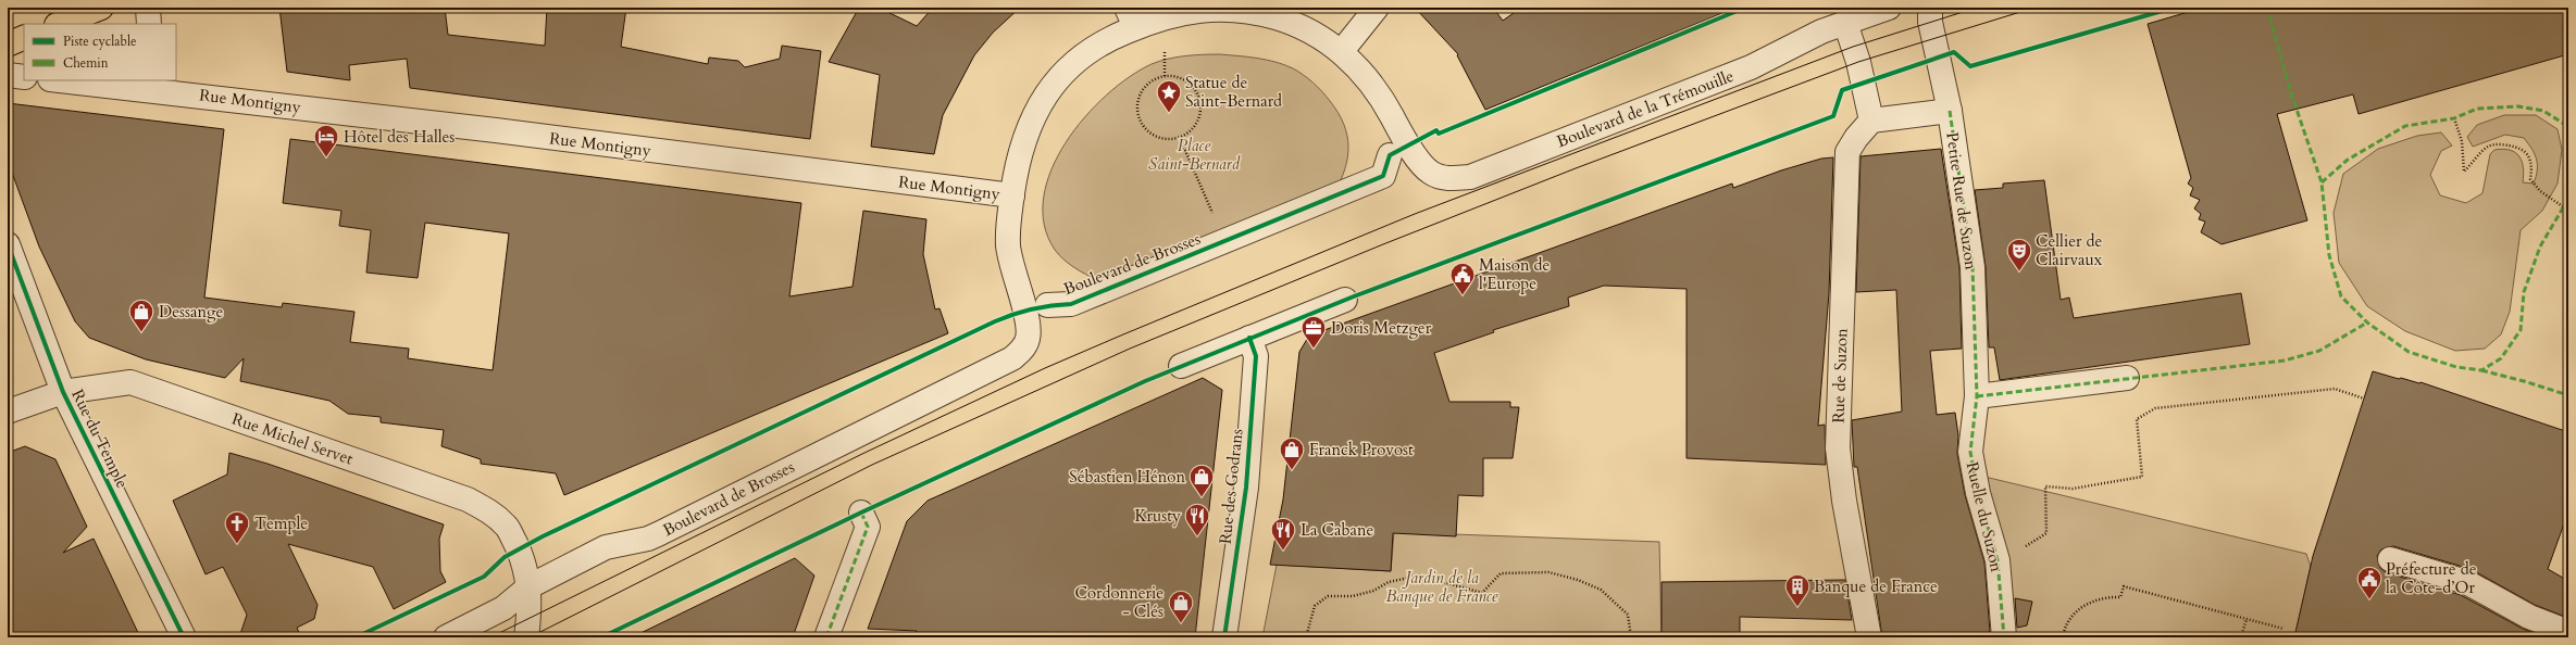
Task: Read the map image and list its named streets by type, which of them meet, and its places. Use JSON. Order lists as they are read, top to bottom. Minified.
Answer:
{"streets":{"street":["Rue Montigny","Boulevard de la Trémouille","Petite Rue de Suzon","Boulevard de Brosses","Rue de Suzon","Rue du Temple","Rue Michel Servet","Rue des Godrans","Ruelle du Suzon"]},"crossings":[["Rue Montigny","Boulevard de Brosses"],["Petite Rue de Suzon","Ruelle du Suzon"],["Boulevard de Brosses","Rue Michel Servet"],["Rue du Temple","Rue Michel Servet"]],"parks":["Place Saint-Bernard","Jardin de la Banque de France"],"places":{"place":["Statue de Saint-Bernard"],"hotel":["Hôtel des Halles"],"theatre":["Cellier de Clairvaux"],"public building":["Maison de l'Europe","Préfecture de la Côte-d’Or"],"shop":["Dessange","Franck Provost","Sébastien Hénon","Cordonnerie - Clés"],"office":["Doris Metzger"],"restaurant":["Krusty","La Cabane"],"church":["Temple"],"building":["Banque de France"]},"legend":["Piste cyclable","Chemin"]}
